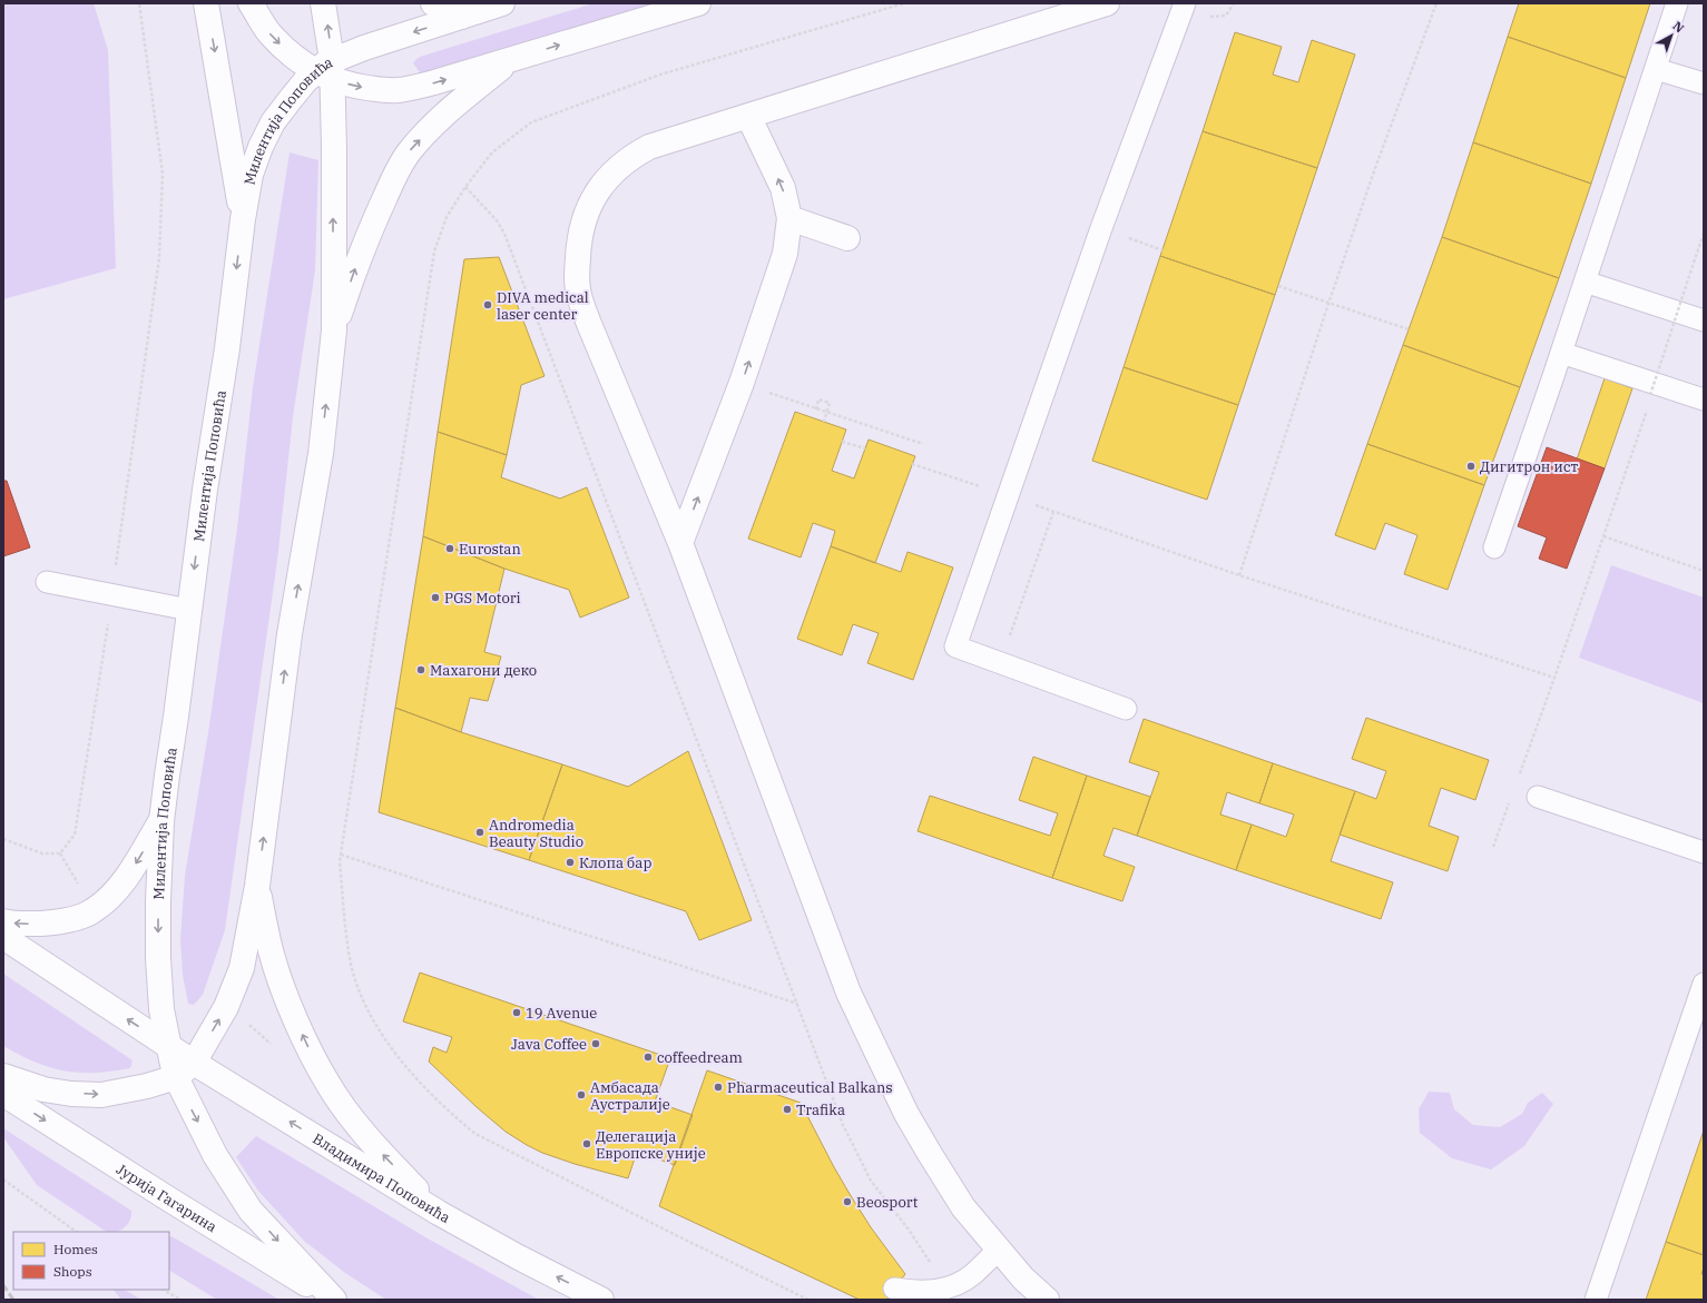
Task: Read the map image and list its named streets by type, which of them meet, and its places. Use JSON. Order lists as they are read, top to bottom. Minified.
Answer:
{"streets":{"street":["Милентија Поповића","Владимира Поповића","Јурија Гагарина"]},"crossings":[["Милентија Поповића","Владимира Поповића"]],"one_way":["Владимира Поповића","Јурија Гагарина"],"places":["DIVA medical laser center","Дигитрон ист","Eurostan","PGS Motori","Махагони деко","Andromedia Beauty Studio","Клопа бар","19 Avenue","Java Coffee","coffeedream","Pharmaceutical Balkans","Амбасада Аустралије","Trafika","Делегација Европске уније","Beosport"],"legend":["Homes","Shops"],"north":"top right"}
